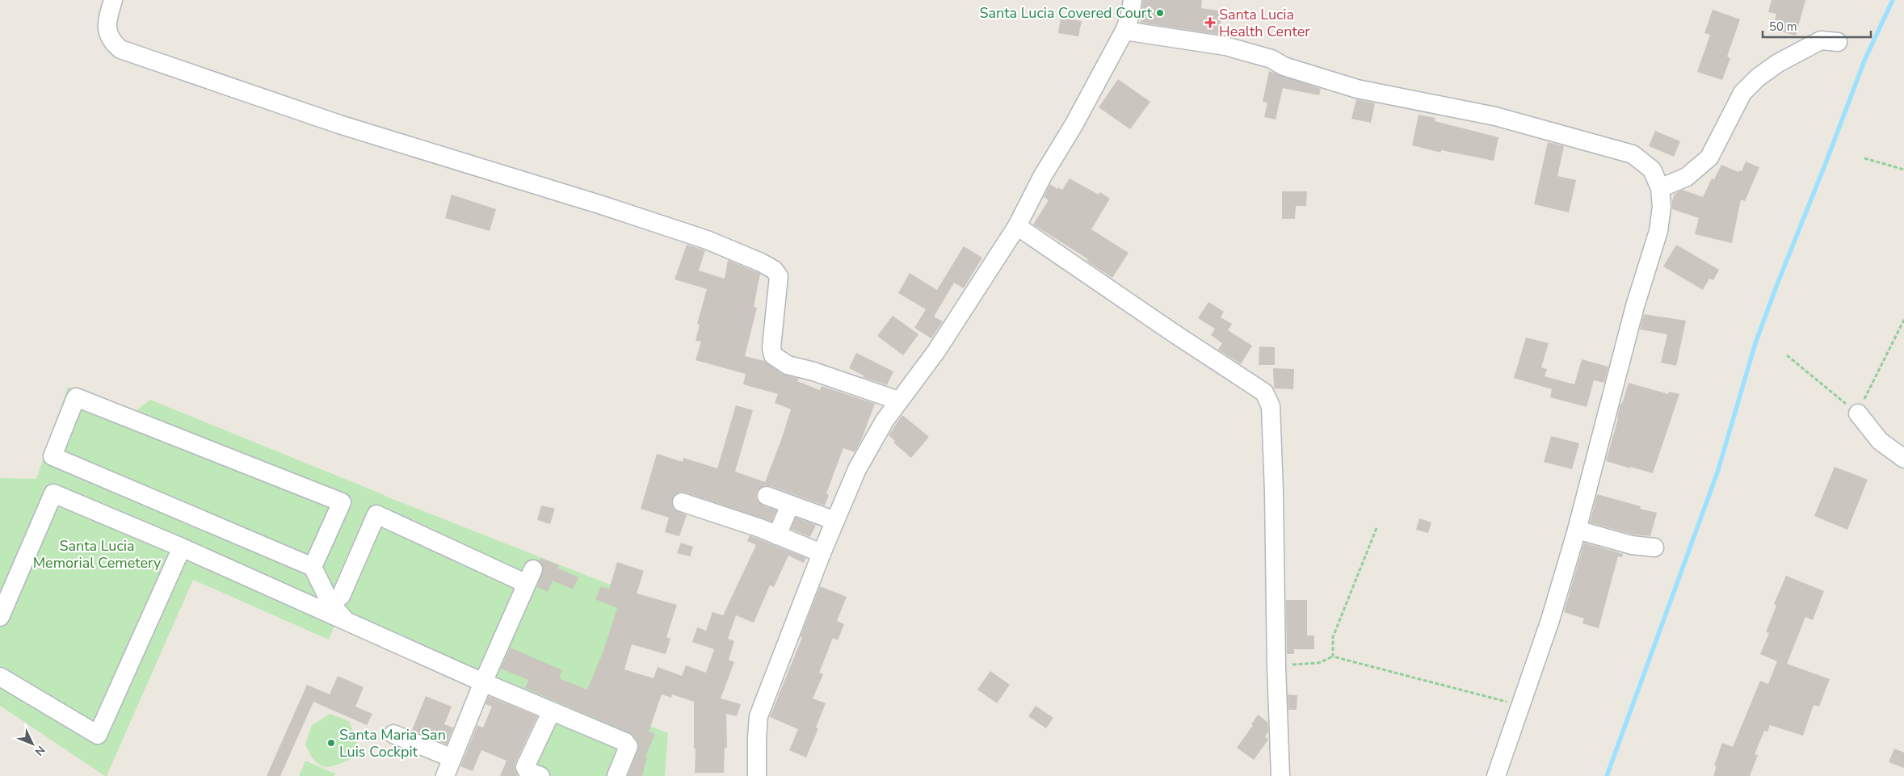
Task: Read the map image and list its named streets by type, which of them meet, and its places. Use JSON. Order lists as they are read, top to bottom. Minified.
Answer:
{"parks":["Santa Lucia Memorial Cemetery"],"places":{"other":["Santa Lucia Covered Court","Santa Maria San Luis Cockpit"],"health":["Santa Lucia Health Center"]},"scale_bar":"50 m","north":"bottom right"}
